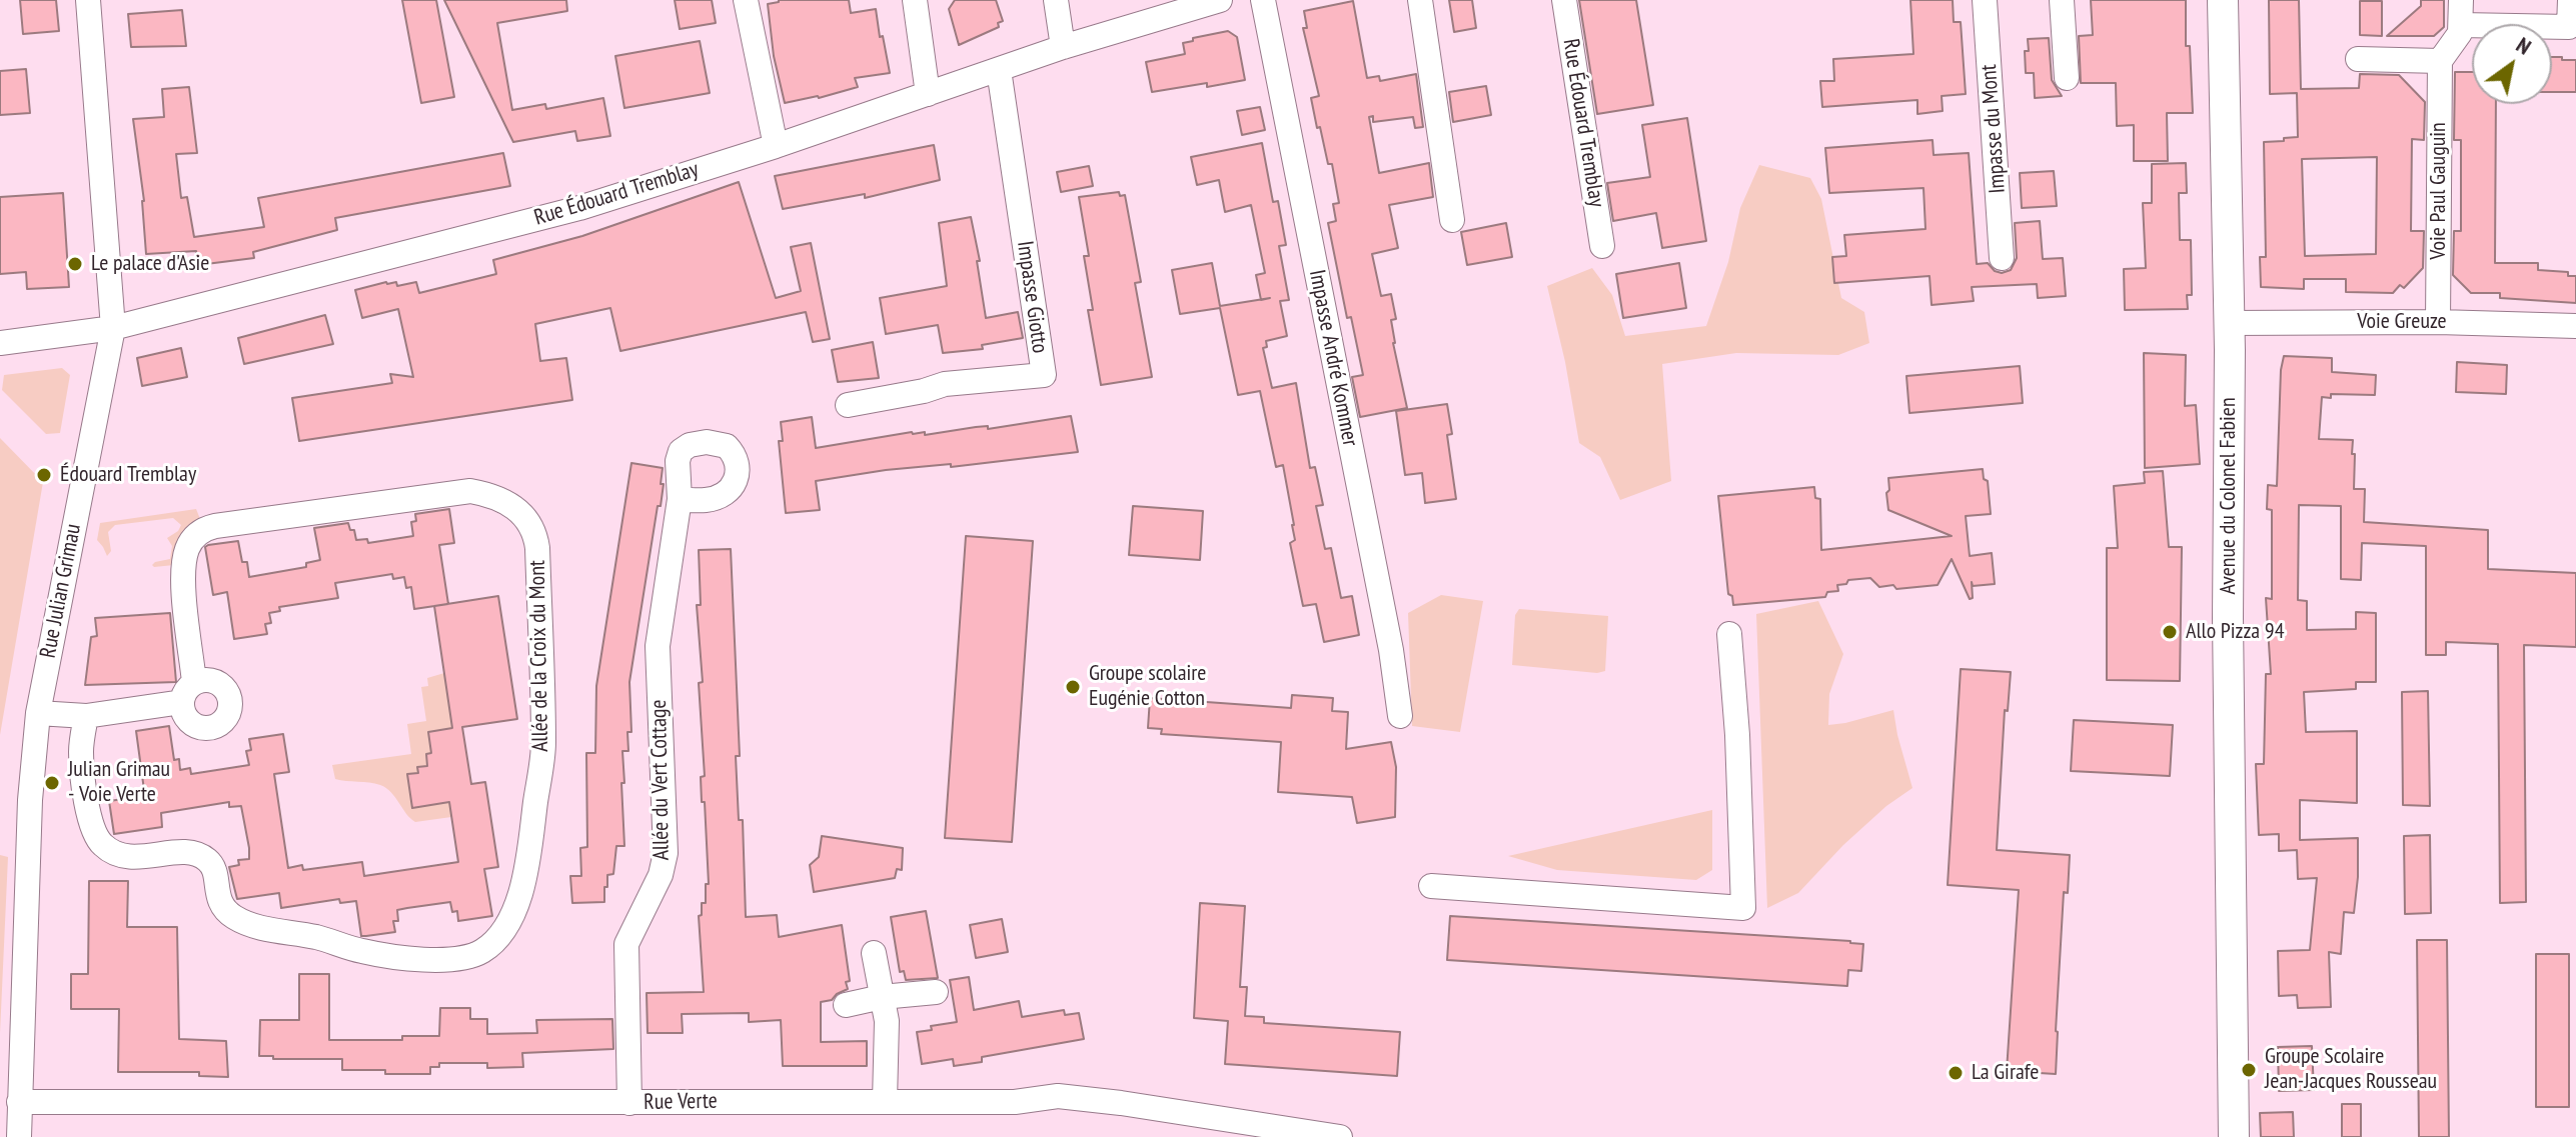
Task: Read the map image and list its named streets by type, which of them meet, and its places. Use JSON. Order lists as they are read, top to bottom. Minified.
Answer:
{"streets":{"street":["Rue Édouard Tremblay","Impasse du Mont","Voie Paul Gauguin","Impasse Giotto","Voie Greuze","Impasse André Kommer","Avenue du Colonel Fabien","Rue Julian Grimau","Allée de la Croix du Mont","Allée du Vert Cottage","Rue Verte"]},"crossings":[["Rue Édouard Tremblay","Impasse Giotto"],["Rue Édouard Tremblay","Rue Julian Grimau"],["Voie Paul Gauguin","Voie Greuze"],["Voie Greuze","Avenue du Colonel Fabien"],["Rue Julian Grimau","Allée de la Croix du Mont"],["Rue Julian Grimau","Rue Verte"],["Allée du Vert Cottage","Rue Verte"]],"places":["Le palace d'Asie","Édouard Tremblay","Allo Pizza 94","Groupe scolaire Eugénie Cotton","Julian Grimau - Voie Verte","Groupe Scolaire Jean-Jacques Rousseau","La Girafe"],"north":"top right"}
